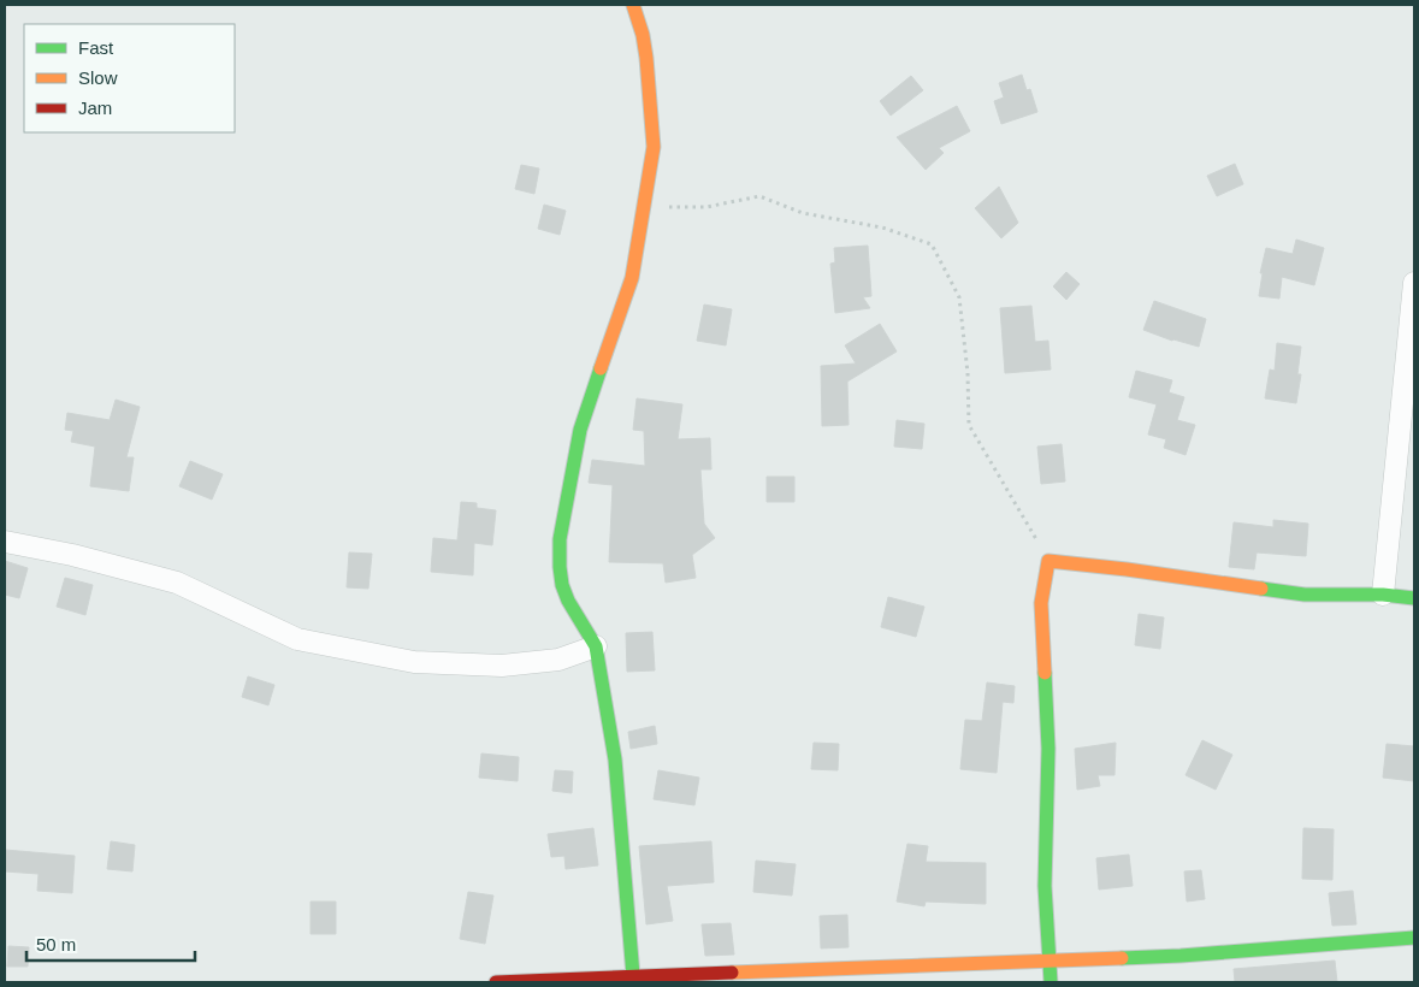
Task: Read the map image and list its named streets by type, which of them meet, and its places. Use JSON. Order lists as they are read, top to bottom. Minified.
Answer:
{"legend":["Fast","Slow","Jam"],"scale_bar":"50 m"}
